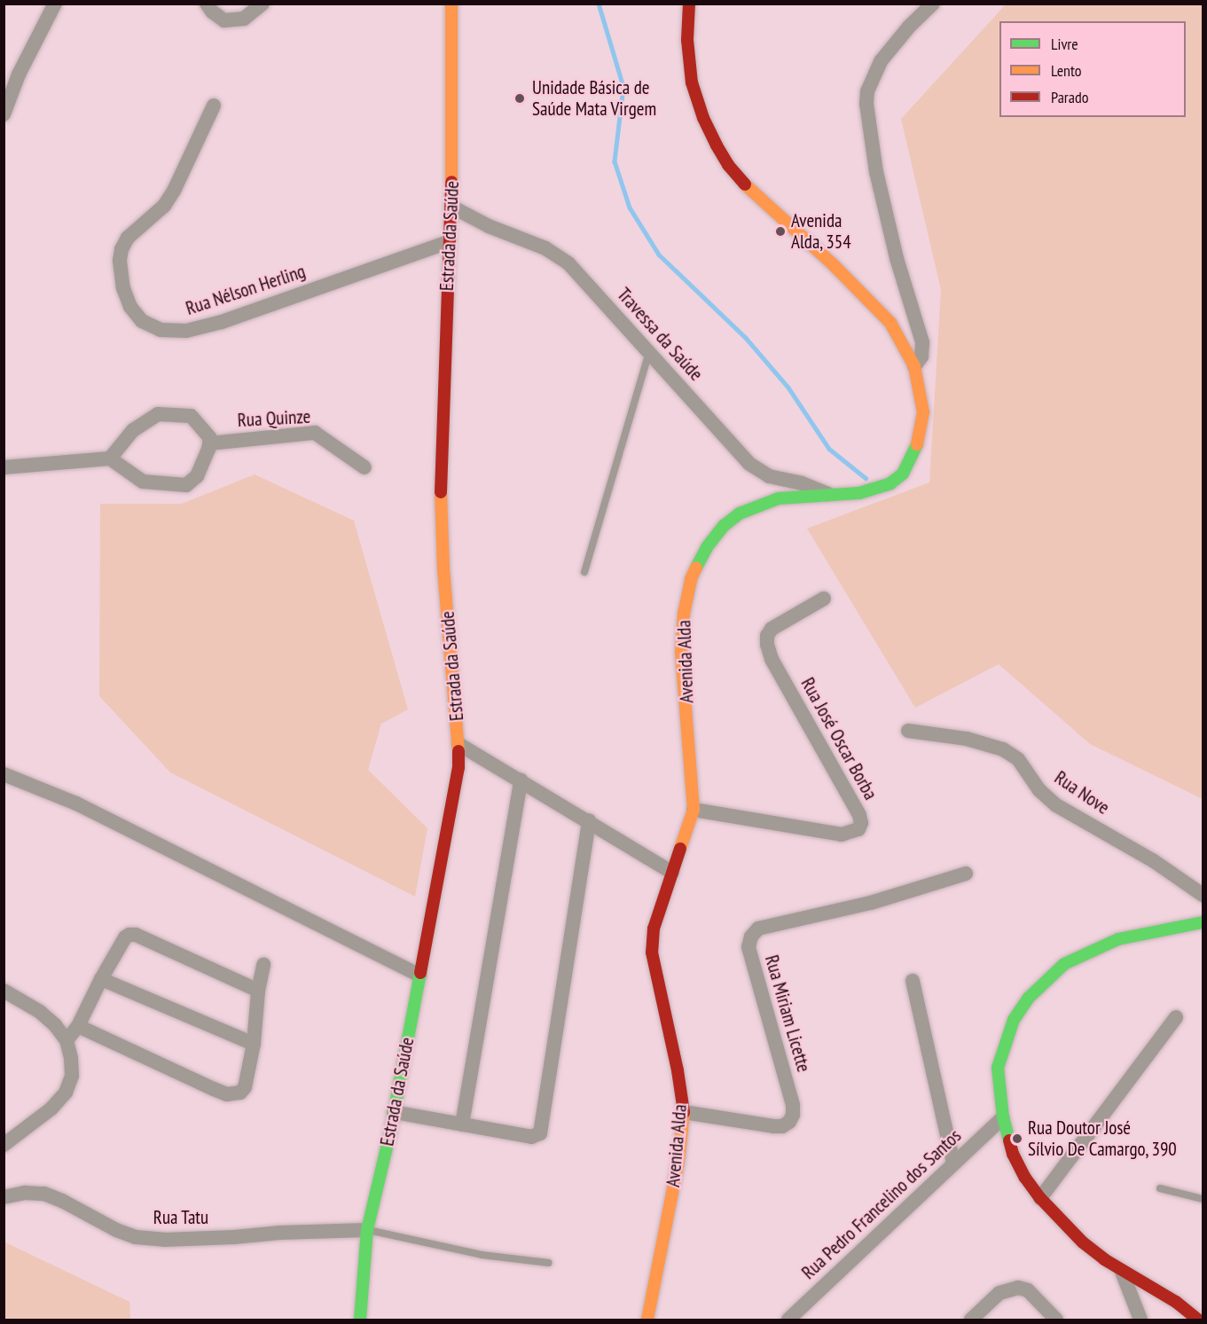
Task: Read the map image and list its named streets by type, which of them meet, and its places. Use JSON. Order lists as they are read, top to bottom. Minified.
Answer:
{"streets":{"street":["Estrada da Saúde","Rua Nélson Herling","Travessa da Saúde","Rua Quinze","Avenida Alda","Rua José Oscar Borba","Rua Nove","Rua Miriam Licette","Rua Pedro Francelino dos Santos","Rua Tatu"]},"crossings":[["Estrada da Saúde","Rua Nélson Herling"],["Estrada da Saúde","Travessa da Saúde"],["Estrada da Saúde","Rua Tatu"],["Travessa da Saúde","Avenida Alda"],["Avenida Alda","Rua José Oscar Borba"],["Avenida Alda","Rua Miriam Licette"]],"places":["Unidade Básica de Saúde Mata Virgem","Avenida Alda, 354","Rua Doutor José Sílvio De Camargo, 390"],"legend":["Livre","Lento","Parado"]}
